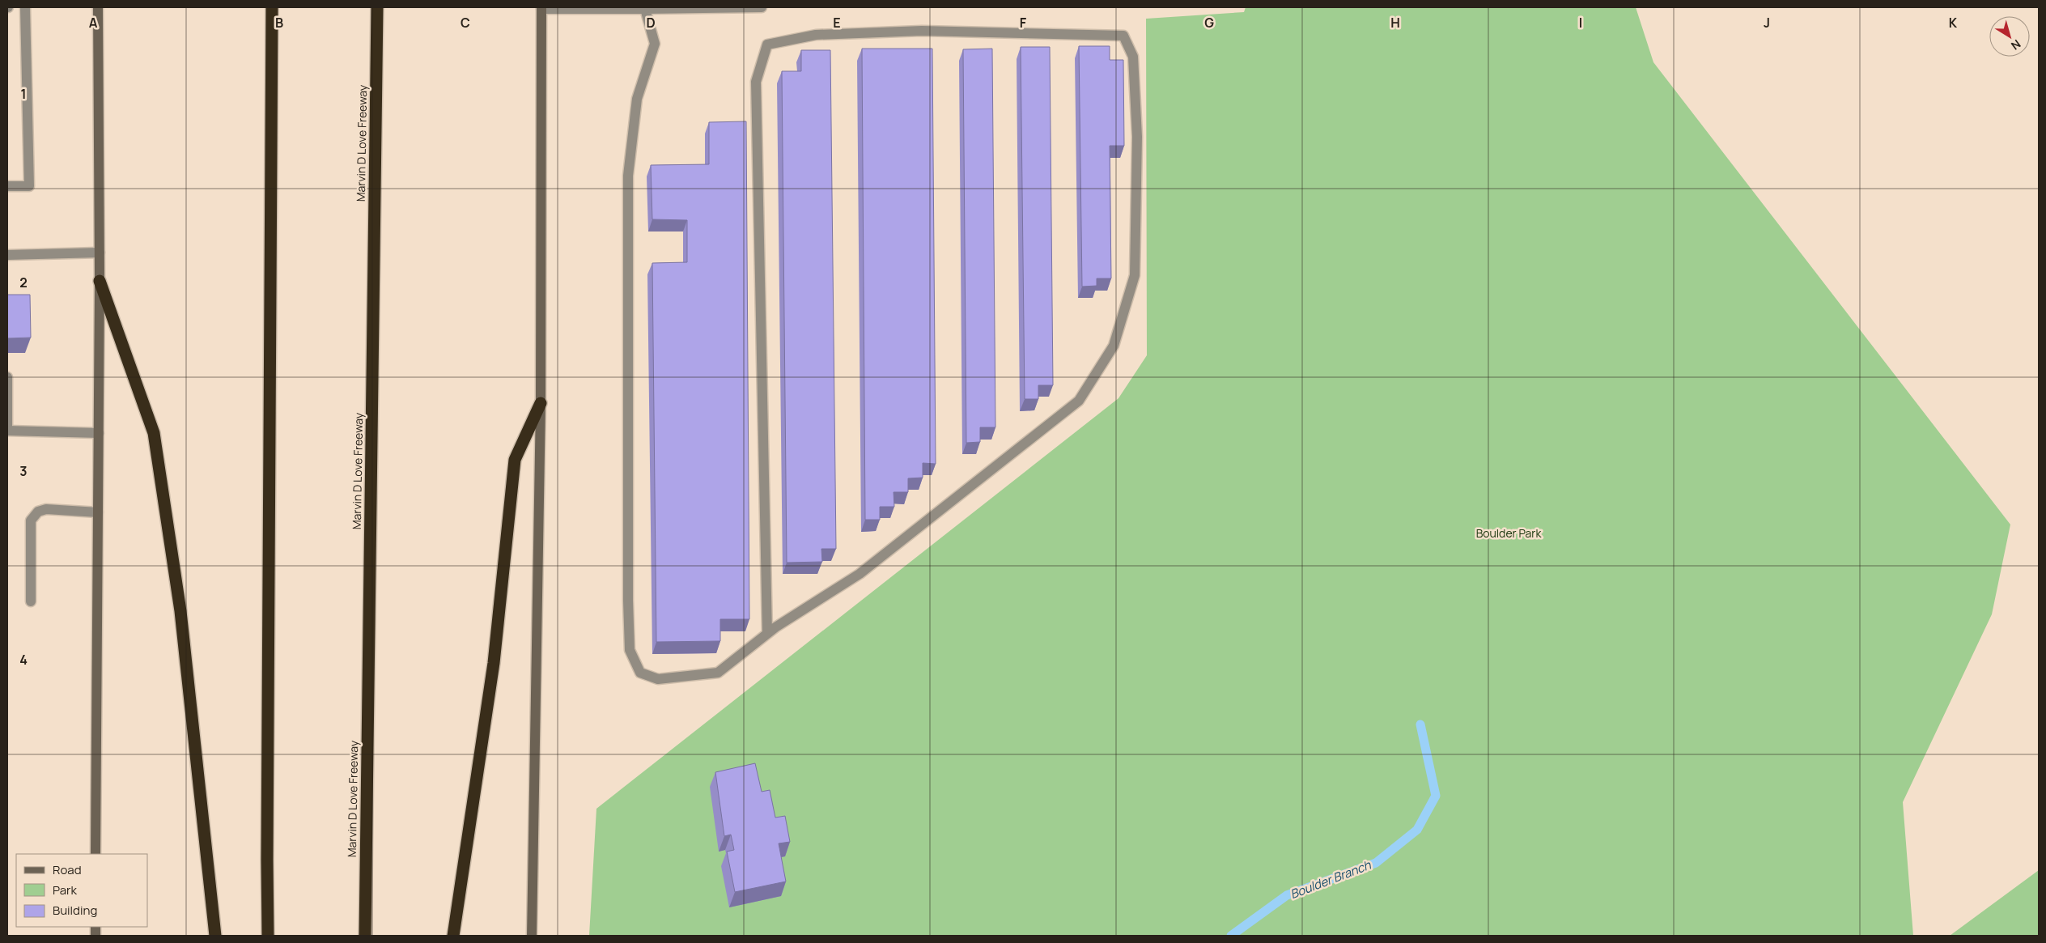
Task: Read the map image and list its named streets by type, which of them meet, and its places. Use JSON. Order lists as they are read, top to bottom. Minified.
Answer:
{"streets":{"highway":["Marvin D Love Freeway"]},"water":["Boulder Branch"],"parks":["Boulder Park"],"legend":["Road","Park","Building"],"north":"bottom right","grid":{"columns":["A","B","C","D","E","F","G","H","I","J","K"],"rows":["1","2","3","4"]}}
